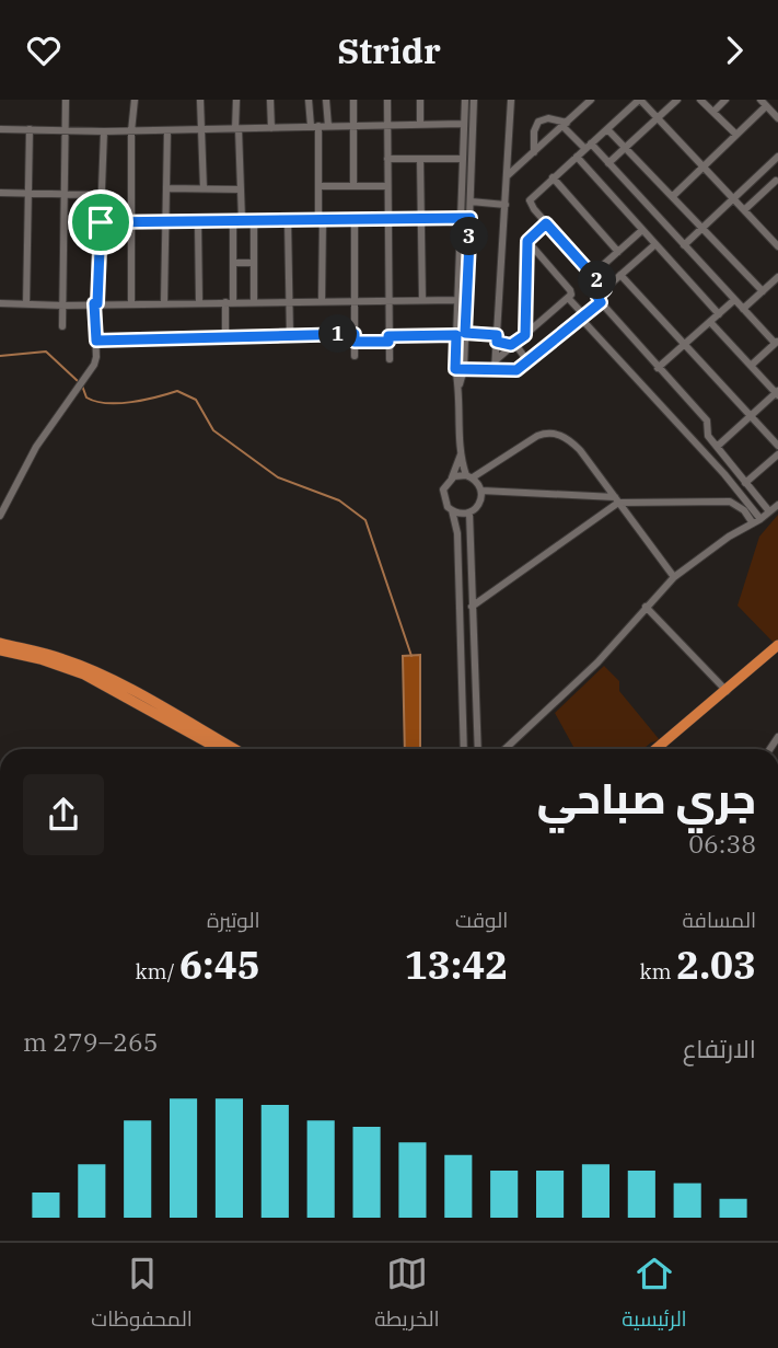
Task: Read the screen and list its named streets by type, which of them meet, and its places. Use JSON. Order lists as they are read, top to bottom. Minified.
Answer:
{"page":{"header":"Stridr","pins":["3","2","1"],"heading":["جري صباحي","06:38"],"stats":[["المسافة","2.03 km"],["الوقت","13:42"],["الوتيرة","6:45 /km"]],"chart":["الارتفاع","265–279 m"],"tabs":["الرئيسية","الخريطة","المحفوظات"]}}
